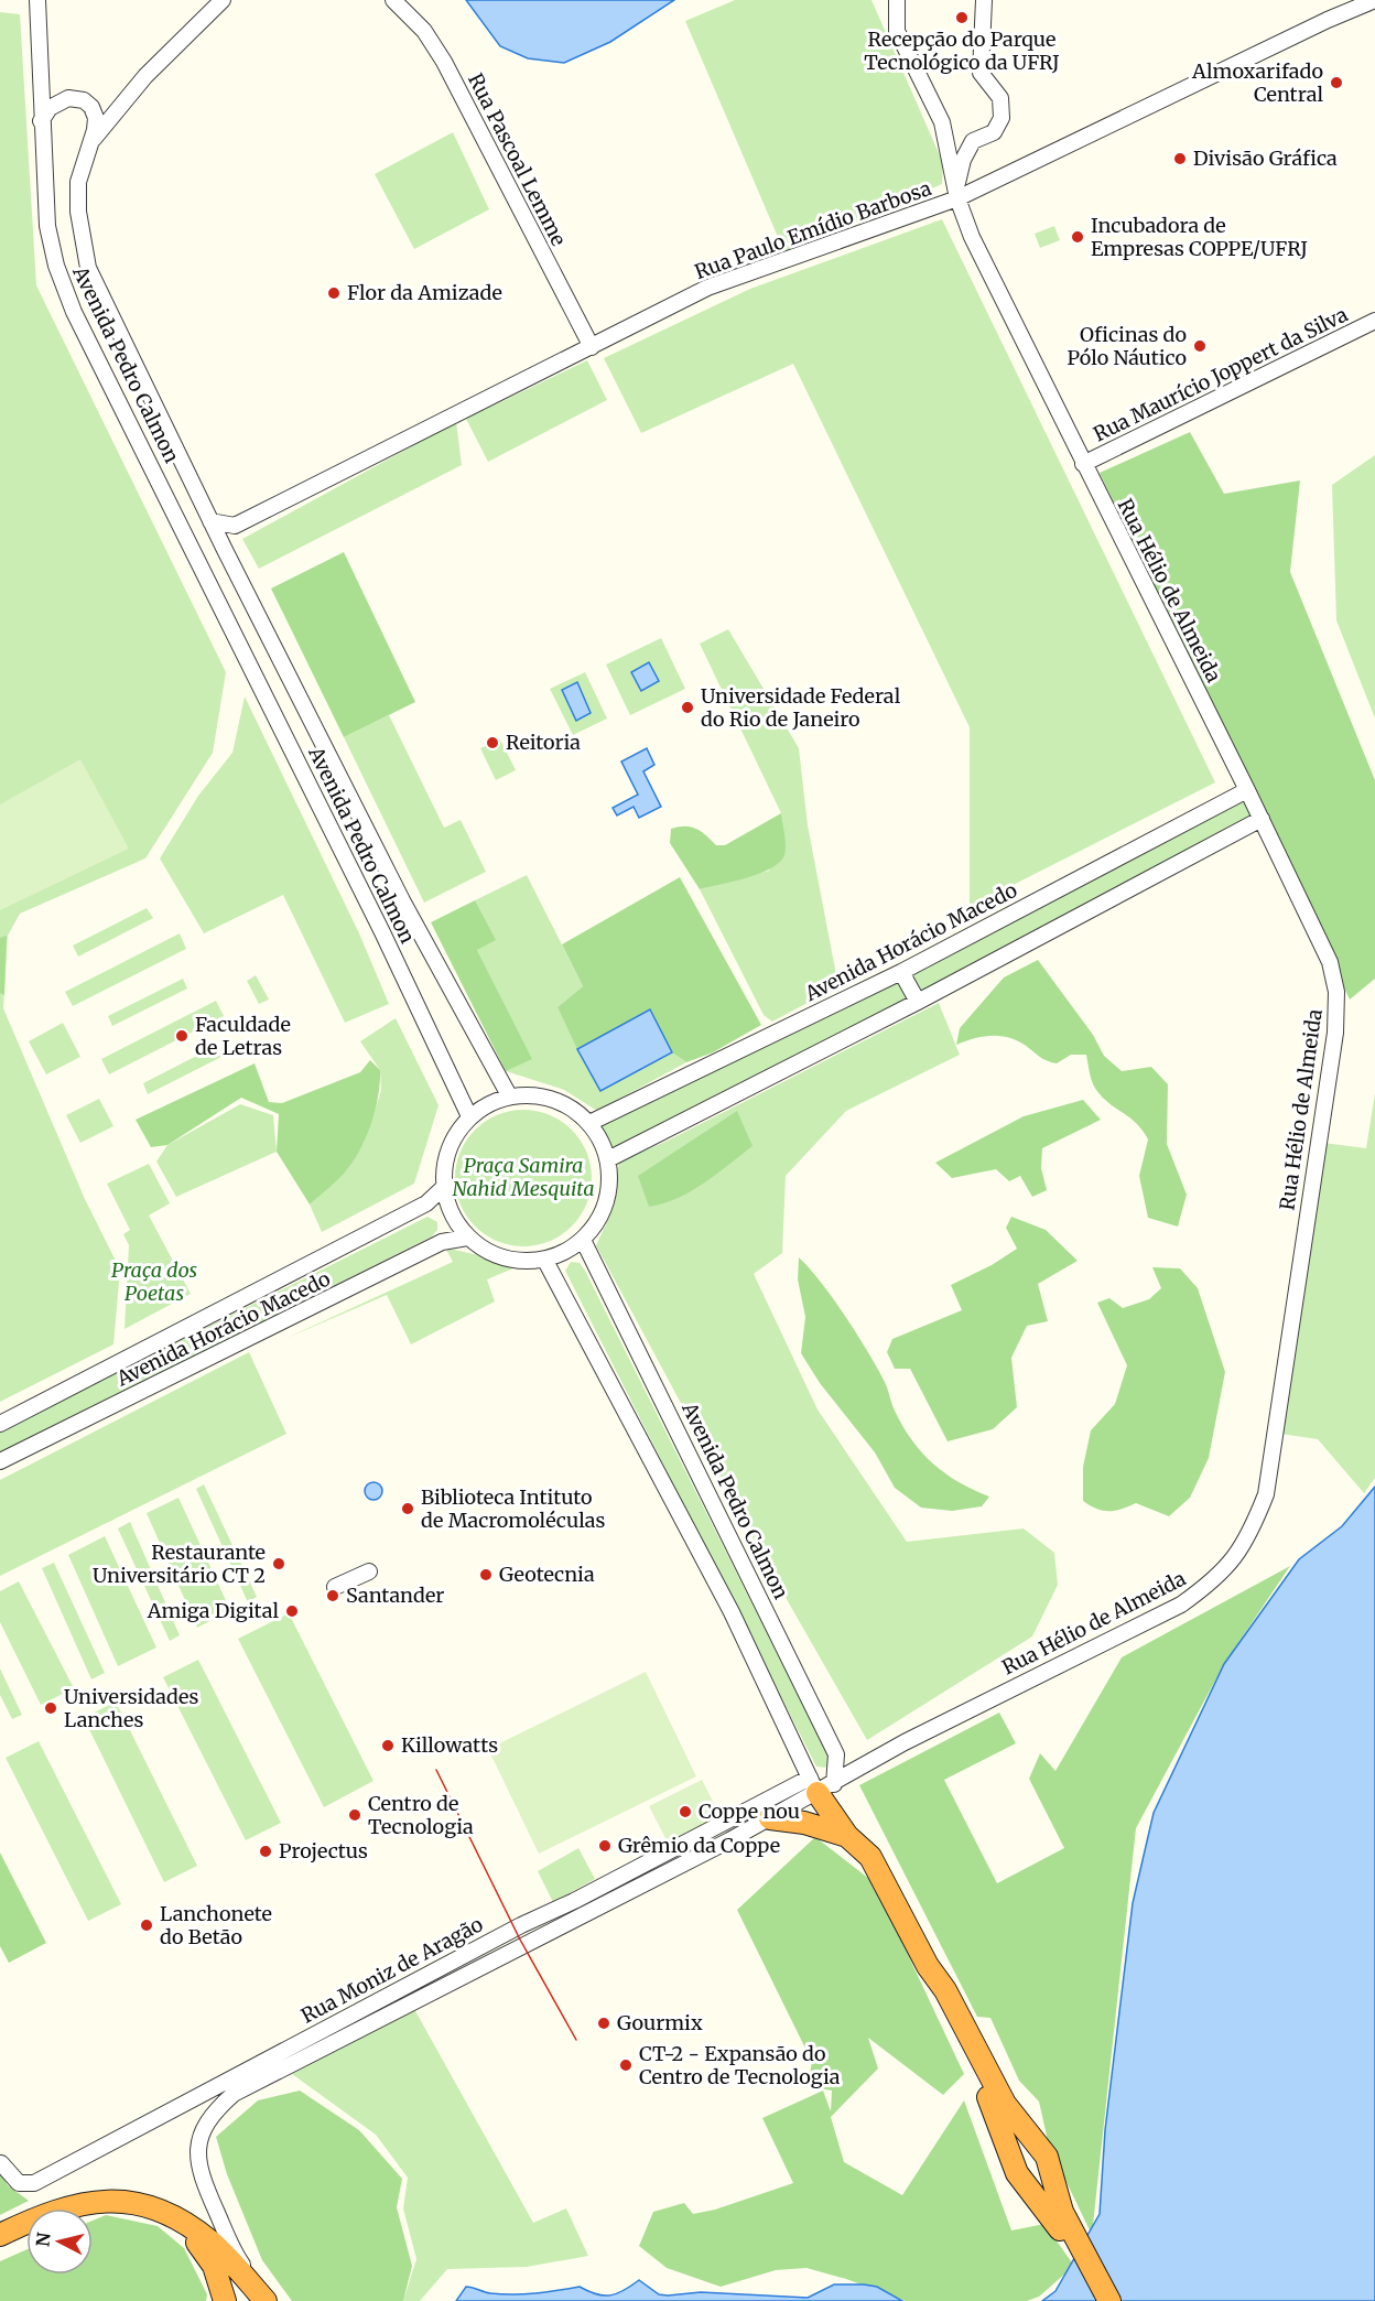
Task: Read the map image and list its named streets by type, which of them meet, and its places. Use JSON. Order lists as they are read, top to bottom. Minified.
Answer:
{"streets":{"street":["Rua Pascoal Lemme","Rua Paulo Emídio Barbosa","Avenida Pedro Calmon","Rua Maurício Joppert da Silva","Rua Hélio de Almeida","Avenida Horácio Macedo","Rua Moniz de Aragão"]},"crossings":[["Rua Pascoal Lemme","Rua Paulo Emídio Barbosa"],["Rua Paulo Emídio Barbosa","Rua Hélio de Almeida"],["Avenida Pedro Calmon","Avenida Horácio Macedo"],["Rua Maurício Joppert da Silva","Rua Hélio de Almeida"],["Rua Hélio de Almeida","Avenida Horácio Macedo"],["Rua Hélio de Almeida","Rua Moniz de Aragão"]],"parks":["Praça Samira Nahid Mesquita","Praça dos Poetas"],"places":["Recepção do Parque Tecnológico da UFRJ","Almoxarifado Central","Divisão Gráfica","Incubadora de Empresas COPPE/UFRJ","Flor da Amizade","Oficinas do Pólo Náutico","Universidade Federal do Rio de Janeiro","Reitoria","Faculdade de Letras","Biblioteca Intituto de Macromoléculas","Restaurante Universitário CT 2","Geotecnia","Santander","Amiga Digital","Universidades Lanches","Killowatts","Coppe nou","Centro de Tecnologia","Grêmio da Coppe","Projectus","Lanchonete do Betão","Gourmix","CT-2 - Expansão do Centro de Tecnologia"],"north":"left"}
